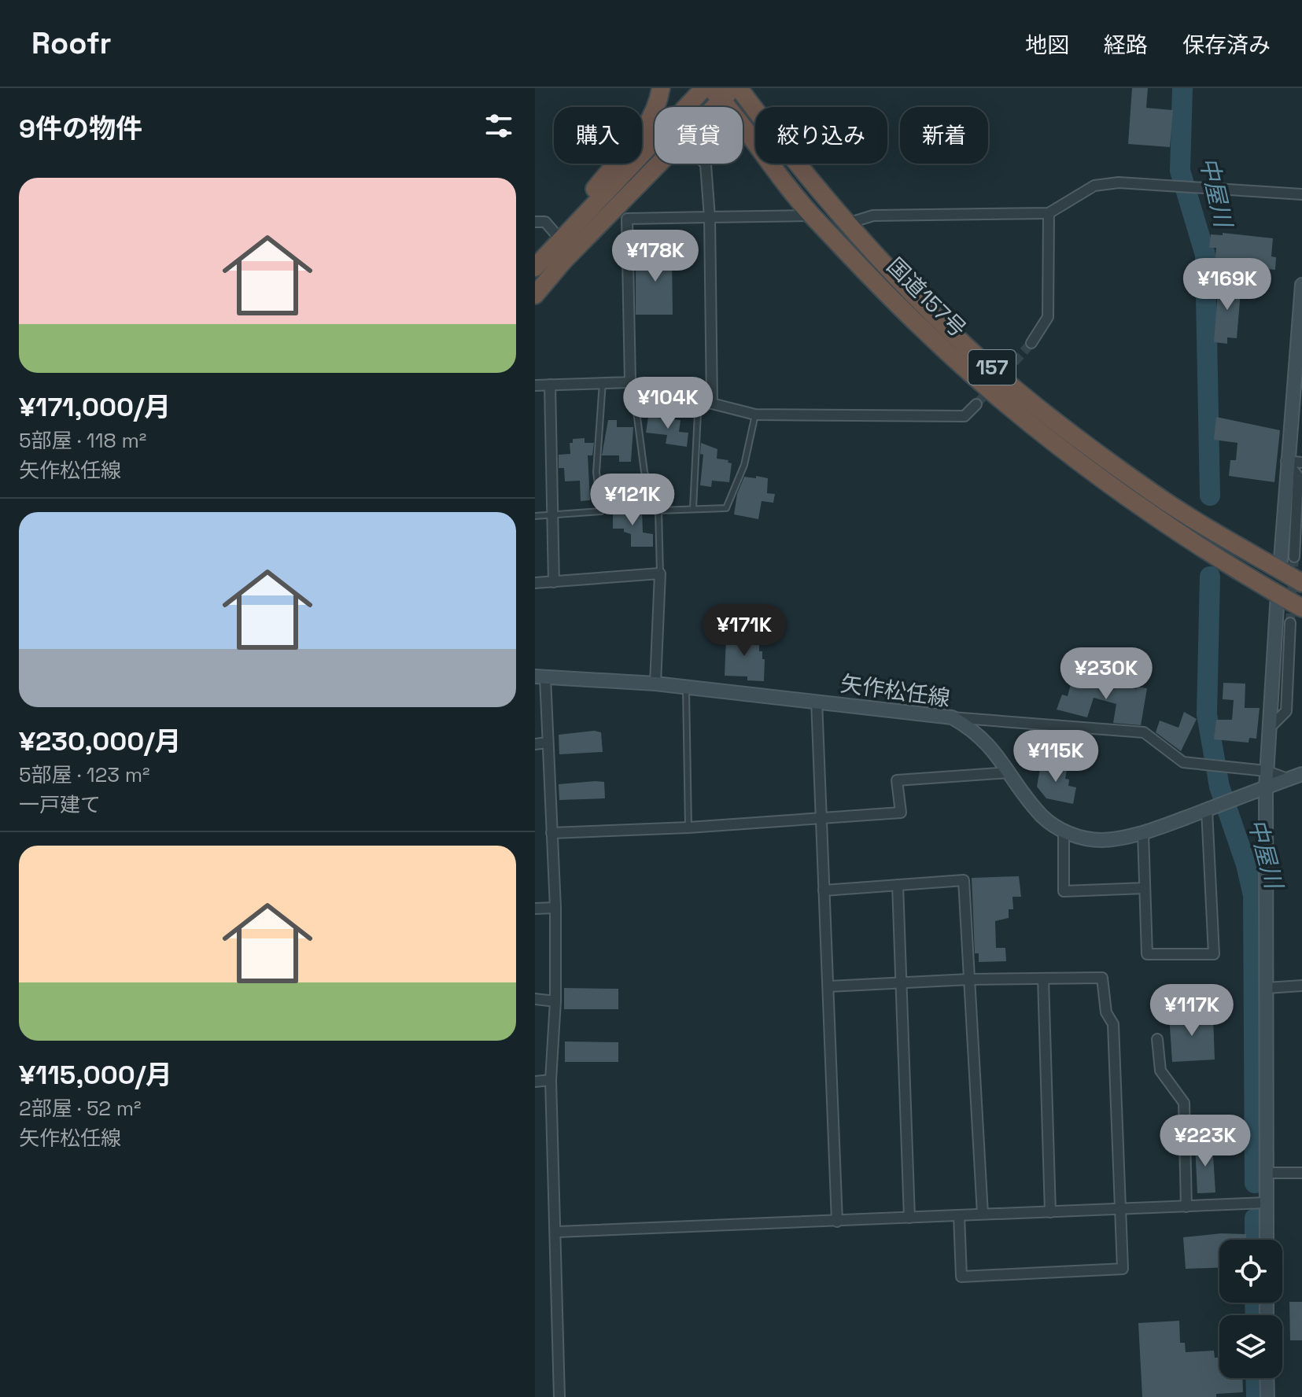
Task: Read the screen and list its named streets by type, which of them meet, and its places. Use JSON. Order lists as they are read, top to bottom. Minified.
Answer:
{"streets":{"highway":["国道157号","157"],"street":["矢作松任線"]},"water":["中屋川"],"page":{"header":"Roofr","nav":["地図","経路","保存済み"],"heading":"9件の物件","chip":["購入","賃貸","絞り込み","新着"],"list":[{"name":"¥171,000/月","note":"5部屋 · 118 m² · 矢作松任線"},{"name":"¥230,000/月","note":"5部屋 · 123 m² · 一戸建て"},{"name":"¥115,000/月","note":"2部屋 · 52 m² · 矢作松任線"}],"price":["¥178K","¥169K","¥104K","¥121K","¥171K","¥230K","¥115K","¥117K","¥223K"]}}
